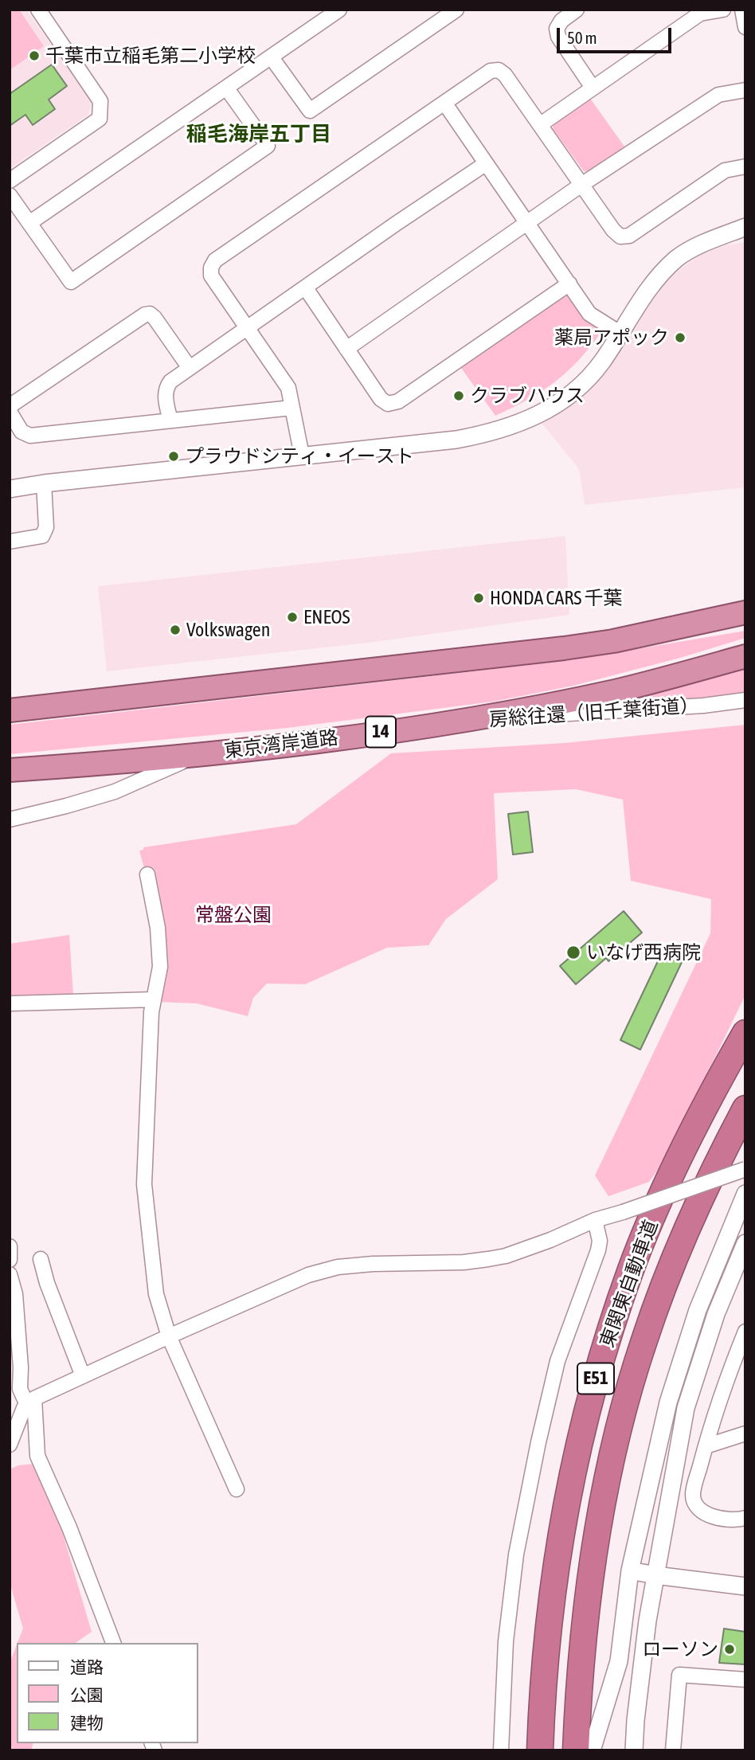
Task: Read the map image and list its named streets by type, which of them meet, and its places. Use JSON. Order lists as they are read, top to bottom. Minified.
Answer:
{"streets":{"highway":["14","東京湾岸道路","東関東自動車道","E51"],"street":["房総往還（旧千葉街道）"]},"crossings":[["房総往還（旧千葉街道）","東京湾岸道路"]],"districts":["稲毛海岸五丁目"],"parks":["常盤公園"],"places":["千葉市立稲毛第二小学校","薬局アポック","クラブハウス","プラウドシティ・イースト","HONDA CARS 千葉","ENEOS","Volkswagen","いなげ西病院","ローソン"],"legend":["道路","公園","建物"],"scale_bar":"50 m"}
